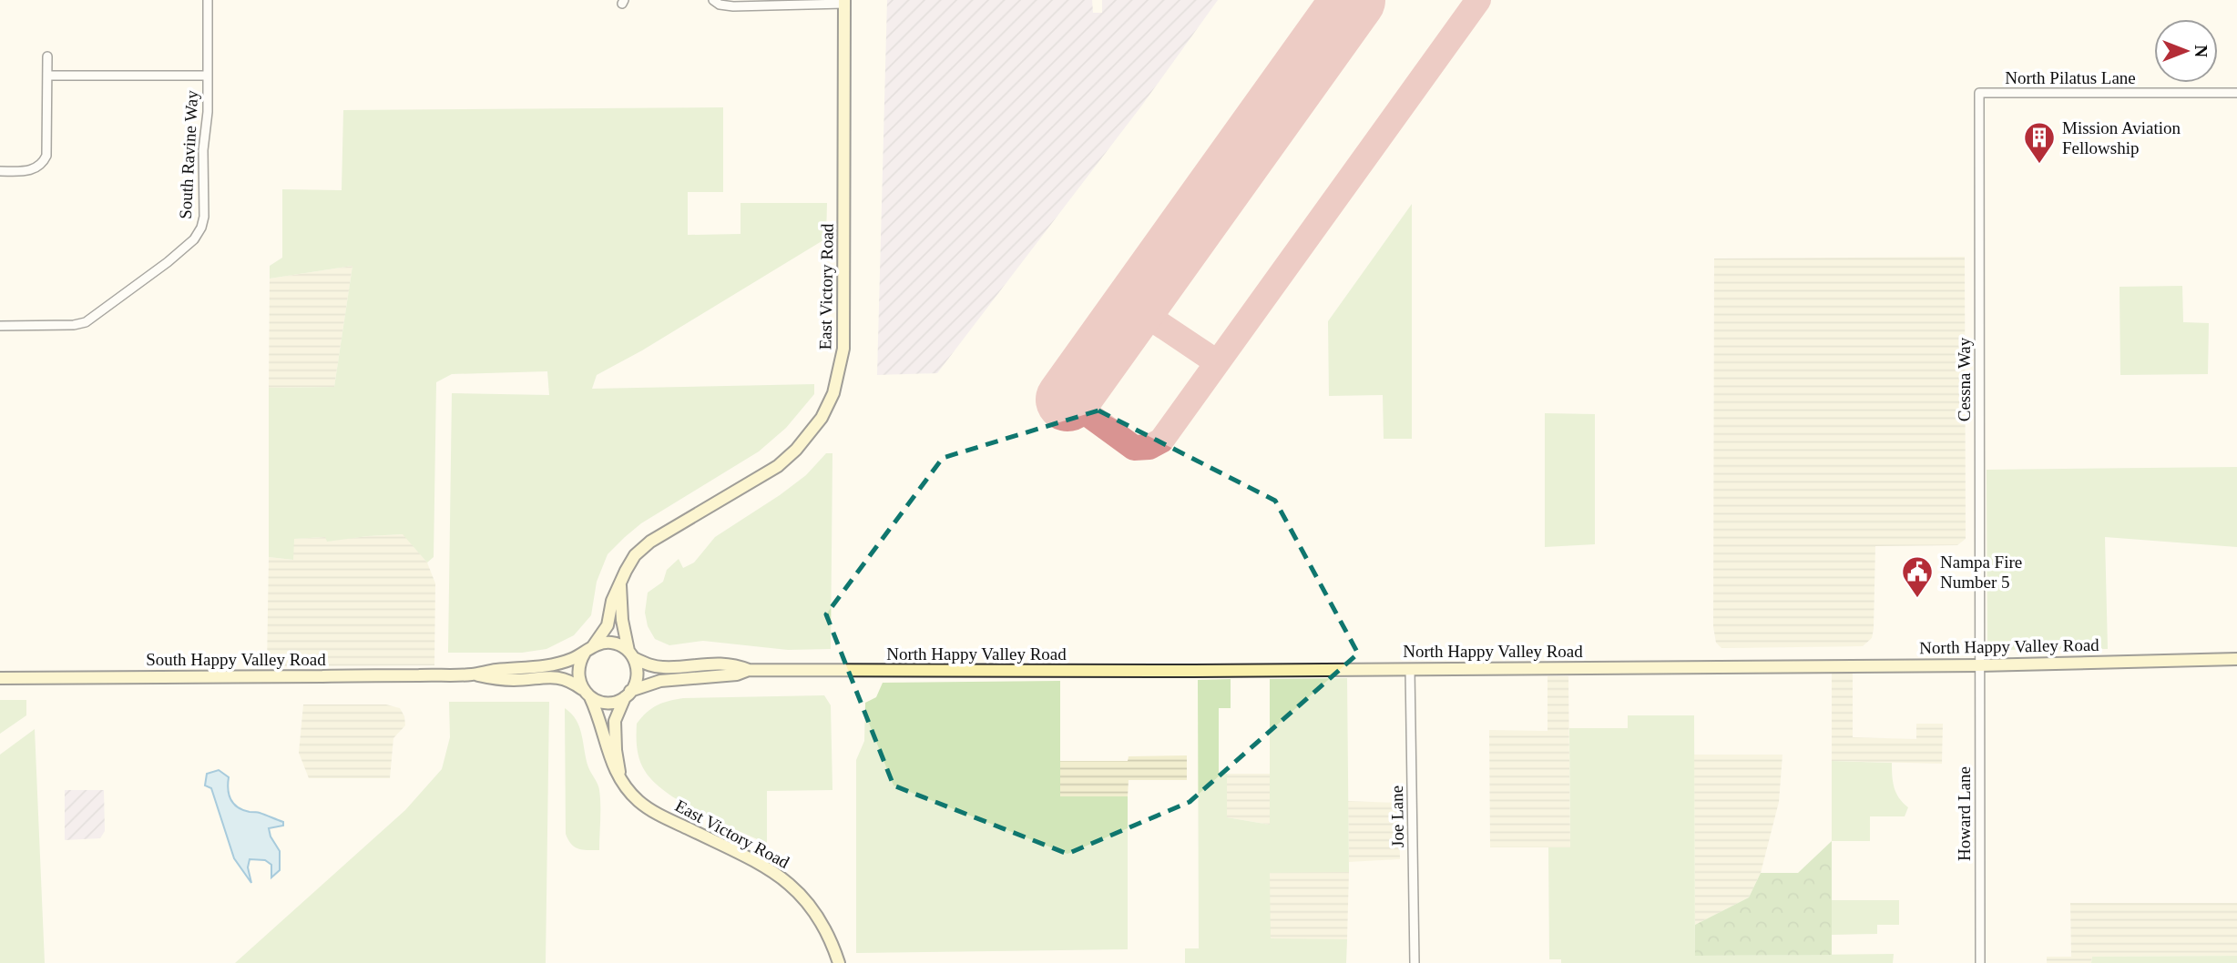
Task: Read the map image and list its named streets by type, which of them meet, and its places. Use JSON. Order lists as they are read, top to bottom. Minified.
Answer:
{"streets":{"main road":["East Victory Road","North Happy Valley Road","South Happy Valley Road"],"street":["North Pilatus Lane","South Ravine Way","Cessna Way","Howard Lane","Joe Lane"]},"crossings":[["North Pilatus Lane","Cessna Way"],["East Victory Road","North Happy Valley Road"],["Cessna Way","North Happy Valley Road"],["Cessna Way","Howard Lane"],["North Happy Valley Road","Howard Lane"],["North Happy Valley Road","Joe Lane"]],"places":{"building":["Mission Aviation Fellowship"],"public building":["Nampa Fire Number 5"]},"north":"right"}
